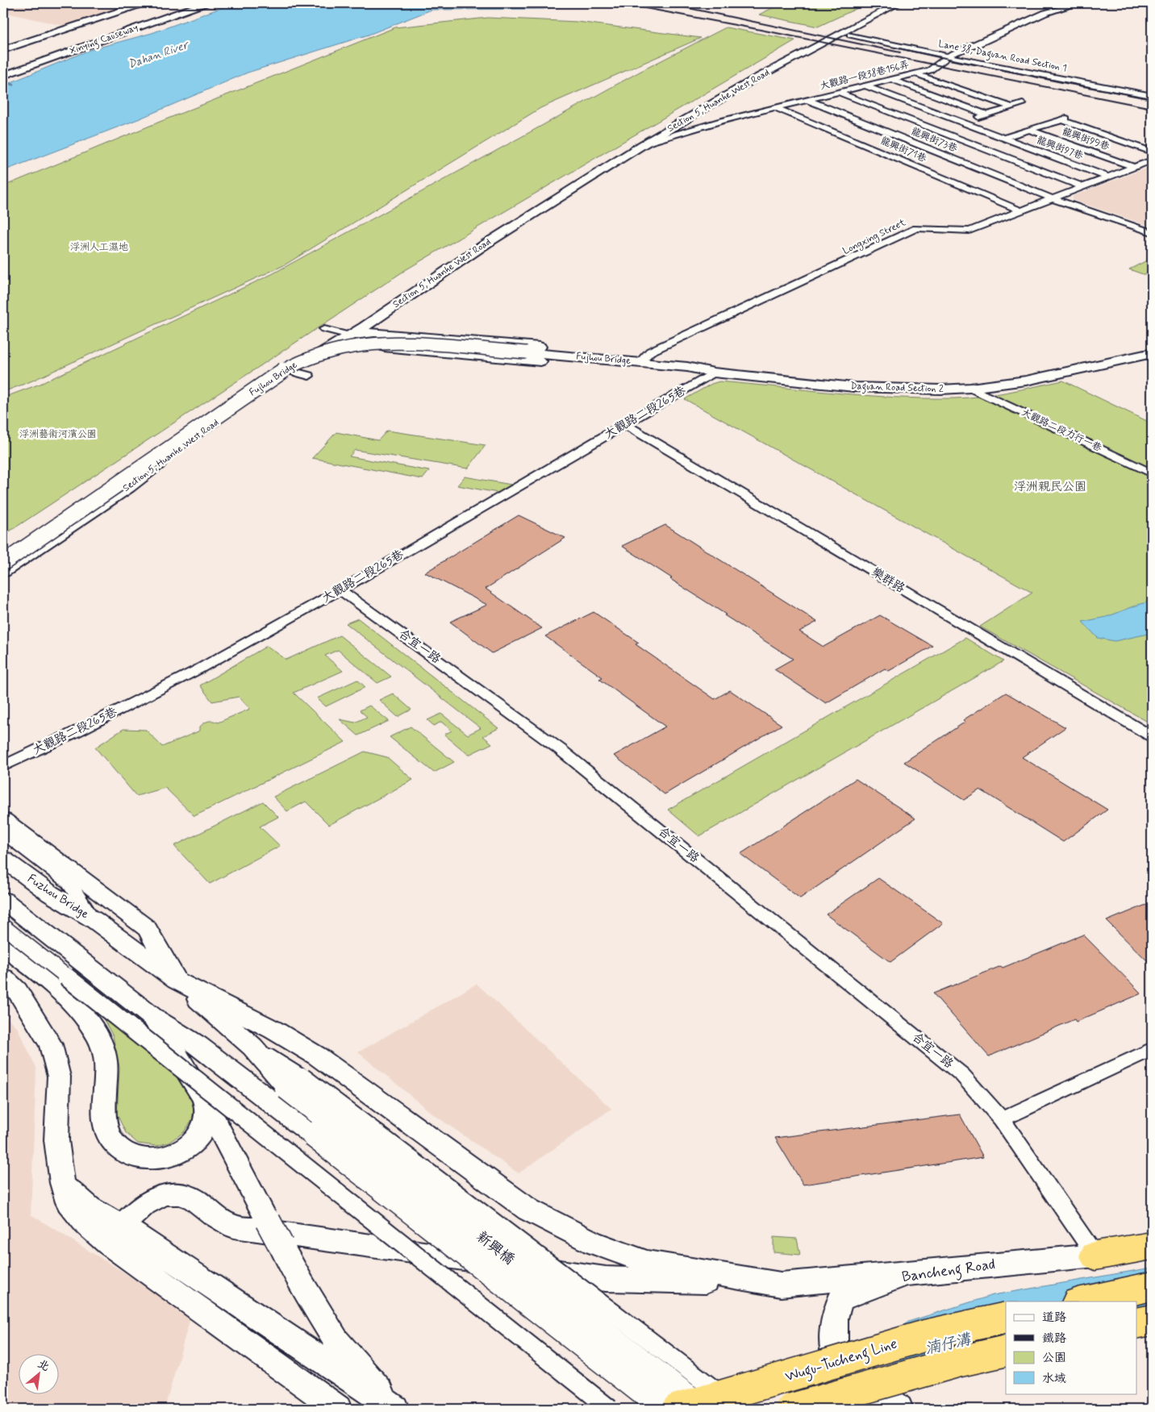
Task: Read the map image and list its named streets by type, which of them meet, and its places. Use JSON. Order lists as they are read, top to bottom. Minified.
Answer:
{"streets":{"highway":["Wugu-Tucheng Line"],"main road":["Xinying Causeway","Section 5, Huanhe West Road","Fujhou Bridge","Daguan Road Section 2","Fuzhou Bridge","新興橋","Bancheng Road"],"street":["Lane 38, Daguan Road Section 1","大觀路一段38巷156弄","龍興街99巷","龍興街73巷","龍興街97巷","龍興街71巷","Longxing Street","大觀路二段265巷","大觀路二段力行一巷","樂群路","合宜一路"]},"crossings":[["Lane 38, Daguan Road Section 1","大觀路一段38巷156弄"],["大觀路一段38巷156弄","Section 5, Huanhe West Road"],["大觀路一段38巷156弄","龍興街73巷"],["大觀路一段38巷156弄","龍興街97巷"],["大觀路一段38巷156弄","龍興街71巷"],["龍興街99巷","Longxing Street"],["龍興街73巷","Longxing Street"],["龍興街97巷","Longxing Street"],["龍興街71巷","Longxing Street"],["Longxing Street","Fujhou Bridge"],["Longxing Street","Daguan Road Section 2"],["Fujhou Bridge","Daguan Road Section 2"],["Daguan Road Section 2","大觀路二段265巷"],["Daguan Road Section 2","大觀路二段力行一巷"],["大觀路二段265巷","樂群路"],["大觀路二段265巷","合宜一路"],["合宜一路","Bancheng Road"],["Fuzhou Bridge","新興橋"]],"water":["Dahan River","湳仔溝"],"parks":["浮洲人工濕地","浮洲藝術河濱公園","浮洲親民公園"],"legend":["道路","鐵路","公園","水域"],"north":"top right"}
